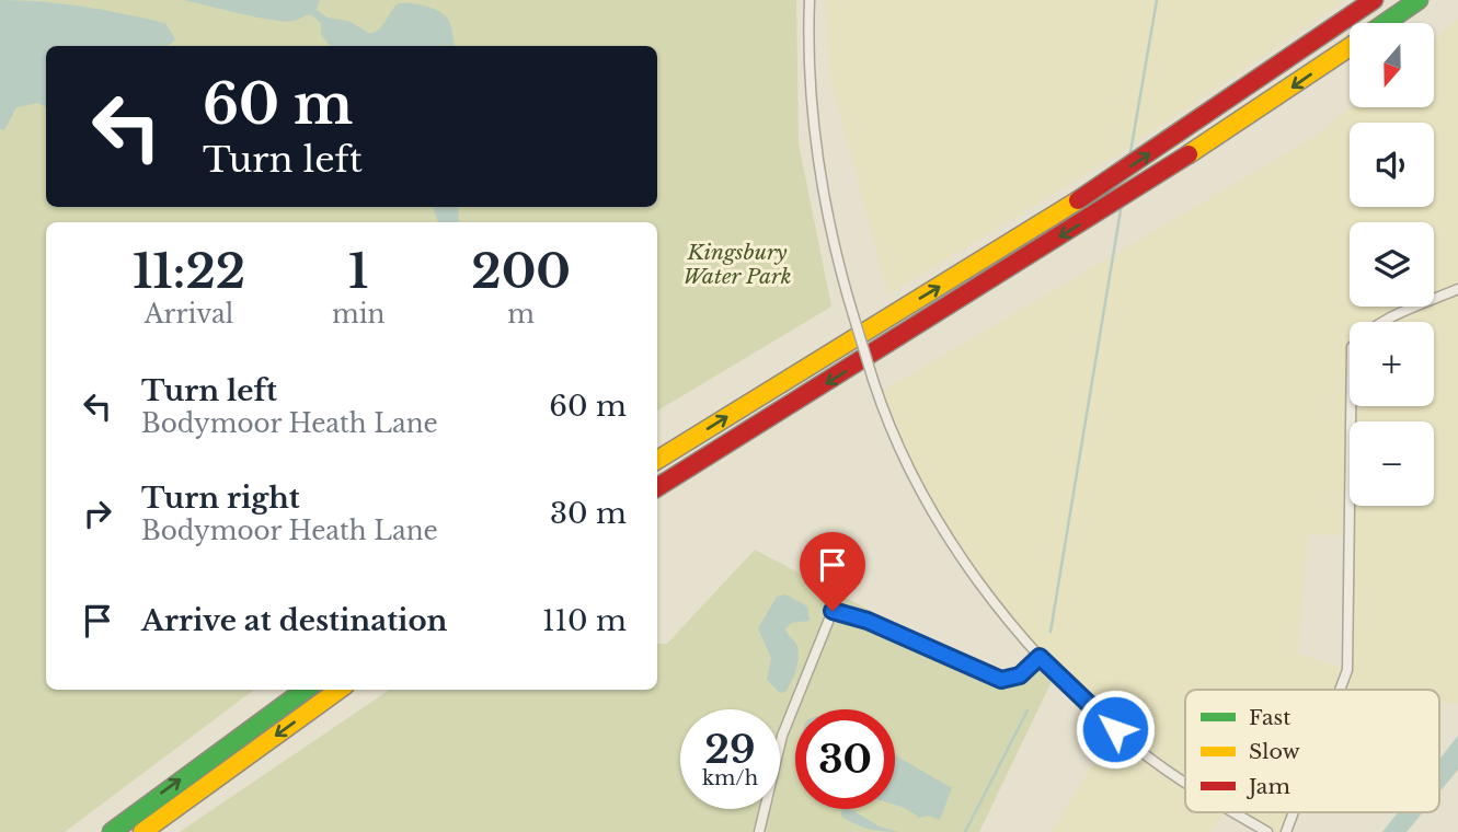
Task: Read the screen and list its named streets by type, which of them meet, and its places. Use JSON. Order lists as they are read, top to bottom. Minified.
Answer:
{"parks":["Kingsbury Water Park"],"legend":["Fast","Slow","Jam"],"north":"bottom","page":{"map_buttons":["+","−"],"turn":["60 m","Turn left"],"eta":["11:22","Arrival","1","min","200","m"],"list":[{"name":"Turn left","note":"Bodymoor Heath Lane","value":"60 m"},{"name":"Turn right","note":"Bodymoor Heath Lane","value":"30 m"},{"name":"Arrive at destination","value":"110 m"}],"speed":"29 km/h","limit":"30"}}
